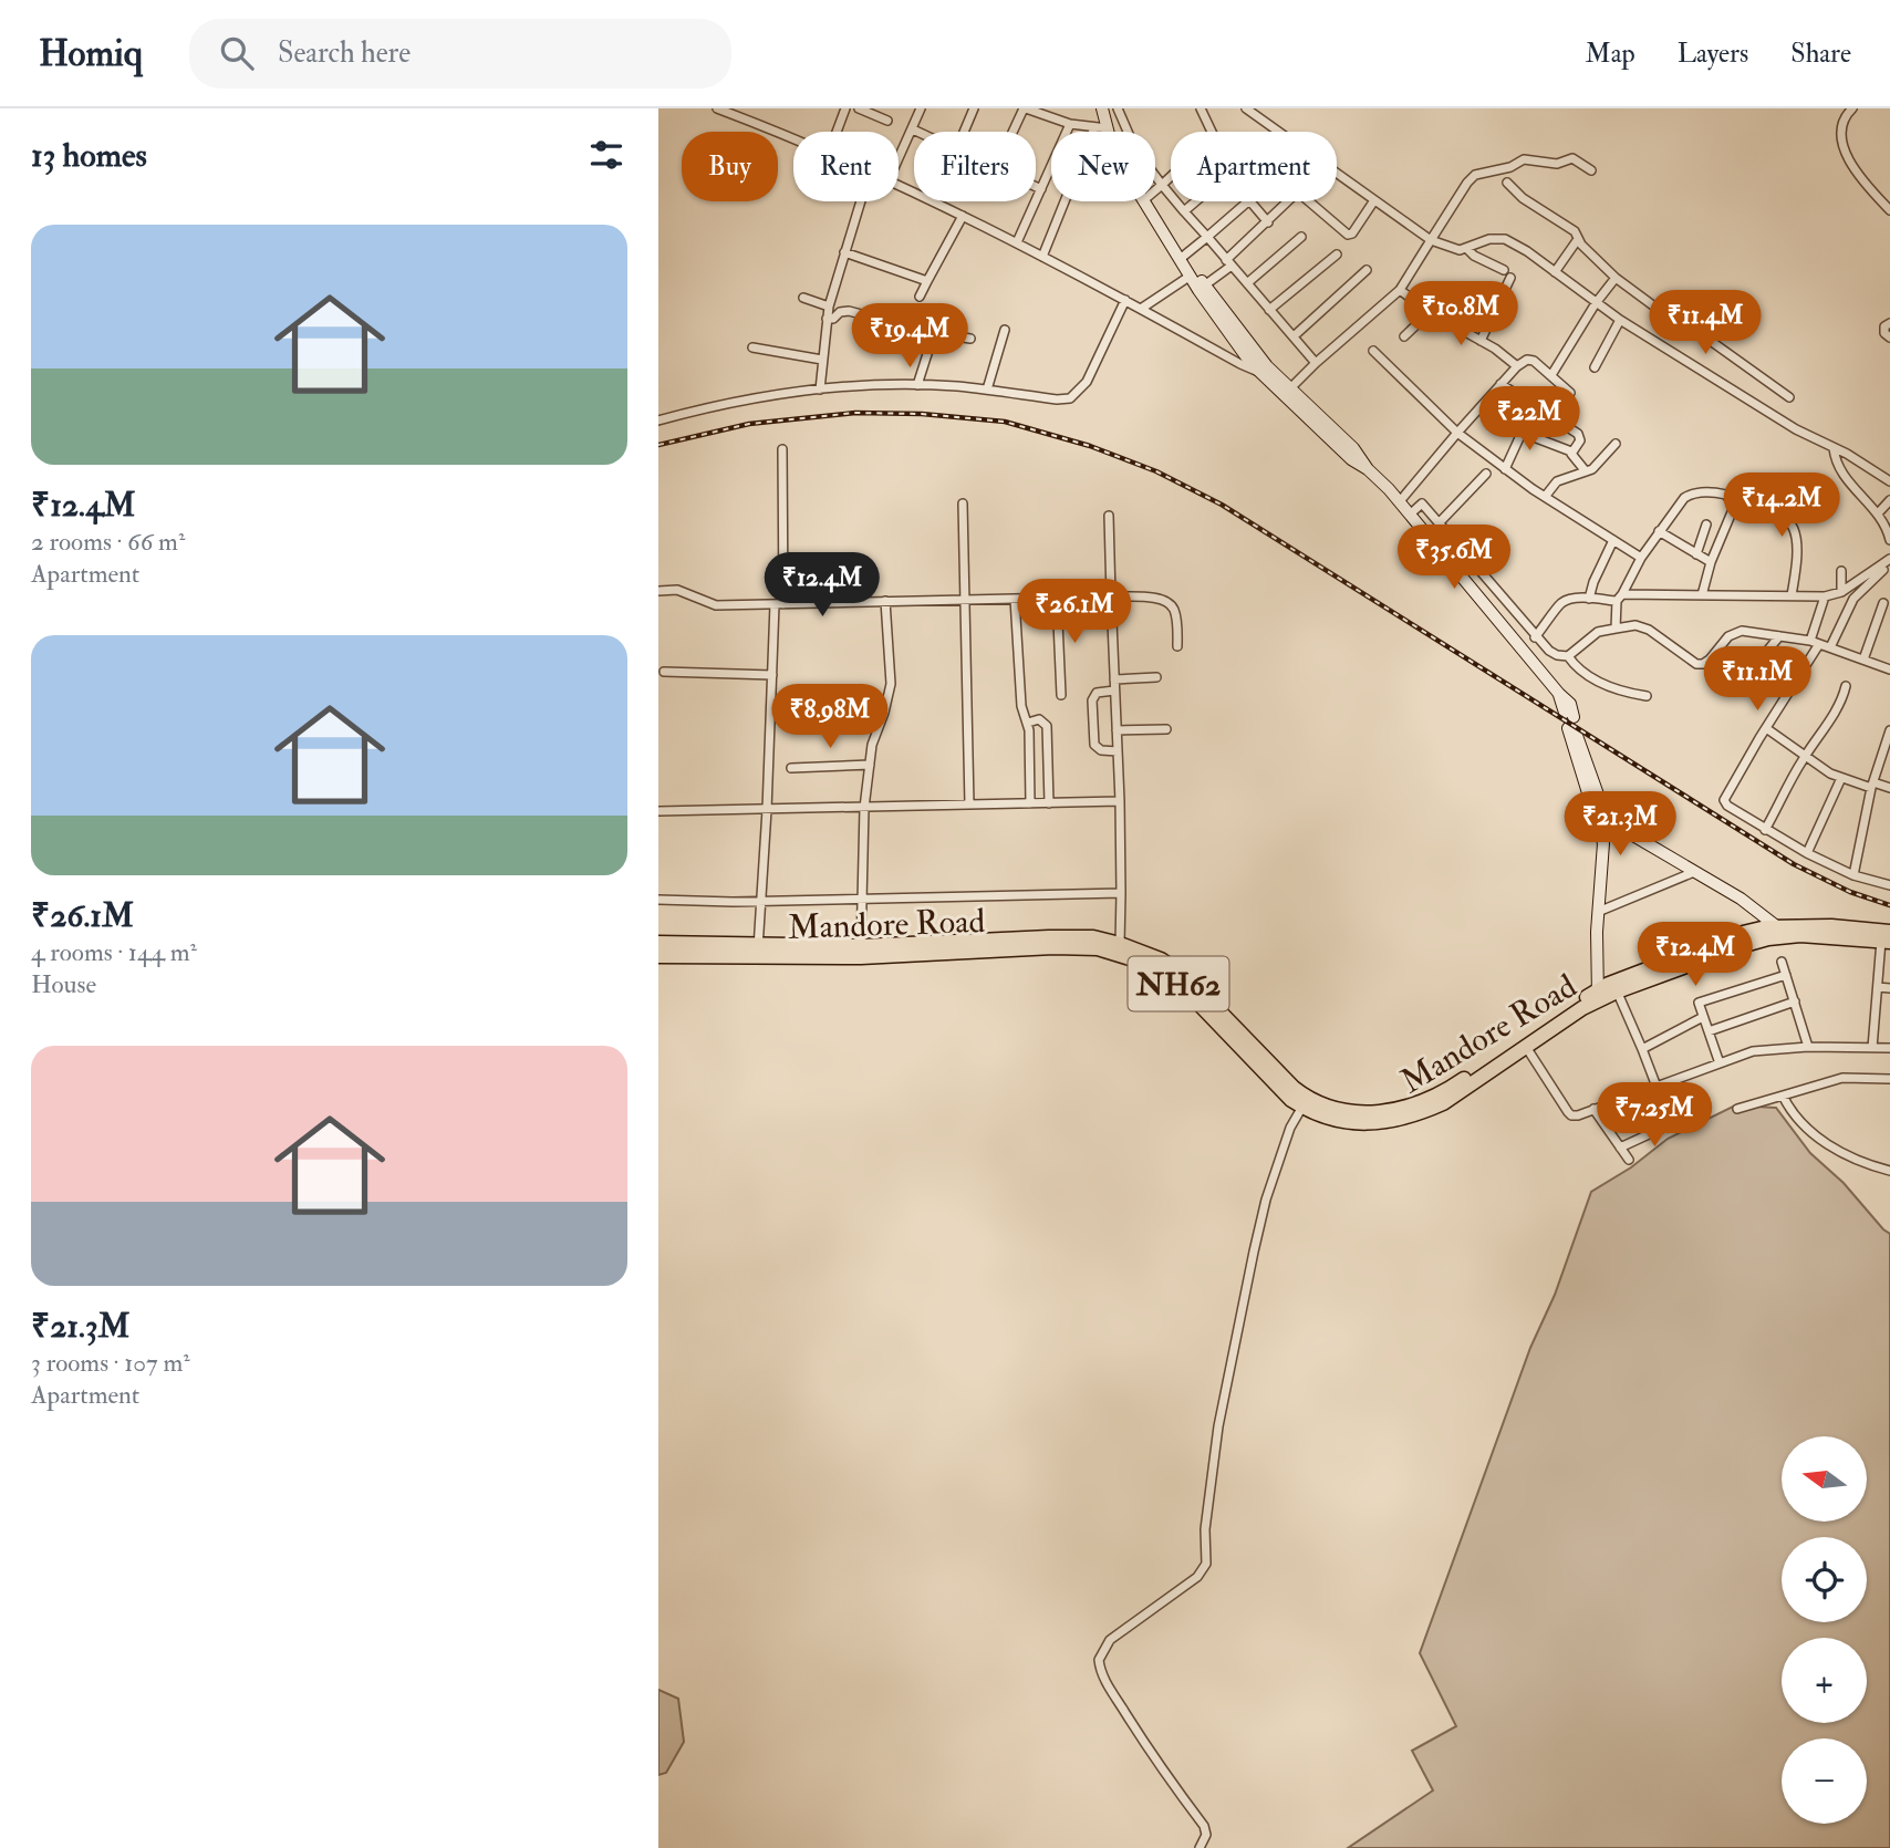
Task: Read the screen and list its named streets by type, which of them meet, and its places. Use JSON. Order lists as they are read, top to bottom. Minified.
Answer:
{"streets":{"highway":["Mandore Road","NH62"]},"north":"left","page":{"header":"Homiq","search":"Search here","nav":["Map","Layers","Share"],"heading":"13 homes","chip":["Buy","Rent","Filters","New","Apartment"],"list":[{"name":"₹12.4M","note":"2 rooms · 66 m² · Apartment"},{"name":"₹26.1M","note":"4 rooms · 144 m² · House"},{"name":"₹21.3M","note":"3 rooms · 107 m² · Apartment"}],"price":["₹10.8M","₹11.4M","₹19.4M","₹22M","₹14.2M","₹35.6M","₹12.4M","₹26.1M","₹11.1M","₹8.98M","₹21.3M","₹12.4M","₹7.25M"],"map_buttons":["+","−"]}}
